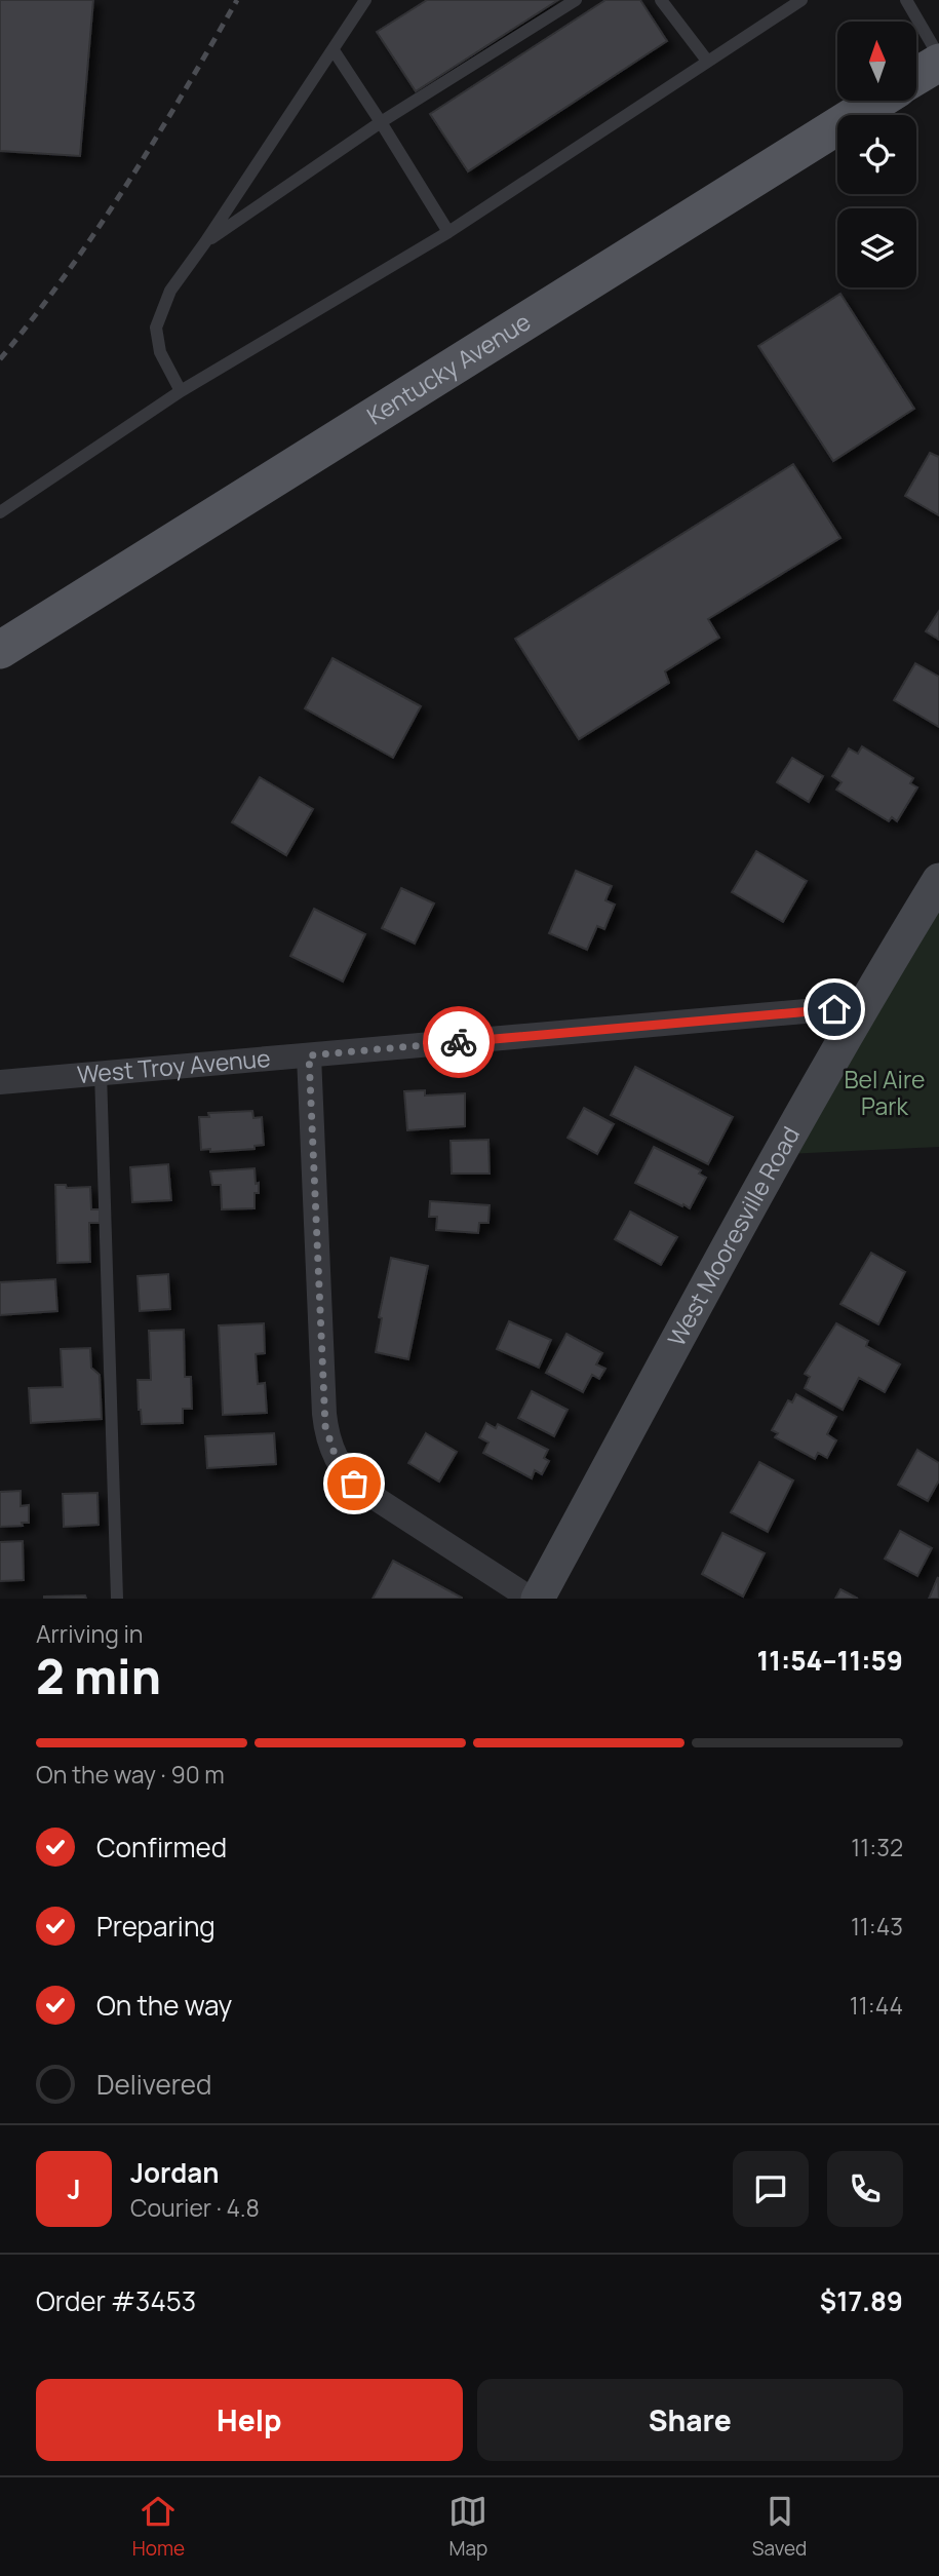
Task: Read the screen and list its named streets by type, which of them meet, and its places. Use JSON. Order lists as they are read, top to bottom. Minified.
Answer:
{"streets":{"main road":["Kentucky Avenue","West Mooresville Road"],"street":["West Troy Avenue"]},"crossings":[["West Troy Avenue","West Mooresville Road"]],"parks":["Bel Aire Park"],"north":"top","page":{"heading":["2 min","Arriving in","11:54–11:59"],"panel":["Jordan","Courier · 4.8","Order #3453","$17.89"],"bar":"On the way · 90 m","list":[["Confirmed","11:32"],["Preparing","11:43"],["On the way","11:44"],"Delivered"],"round":"J","buttons":["Help","Share"],"tabs":["Home","Map","Saved"]}}
